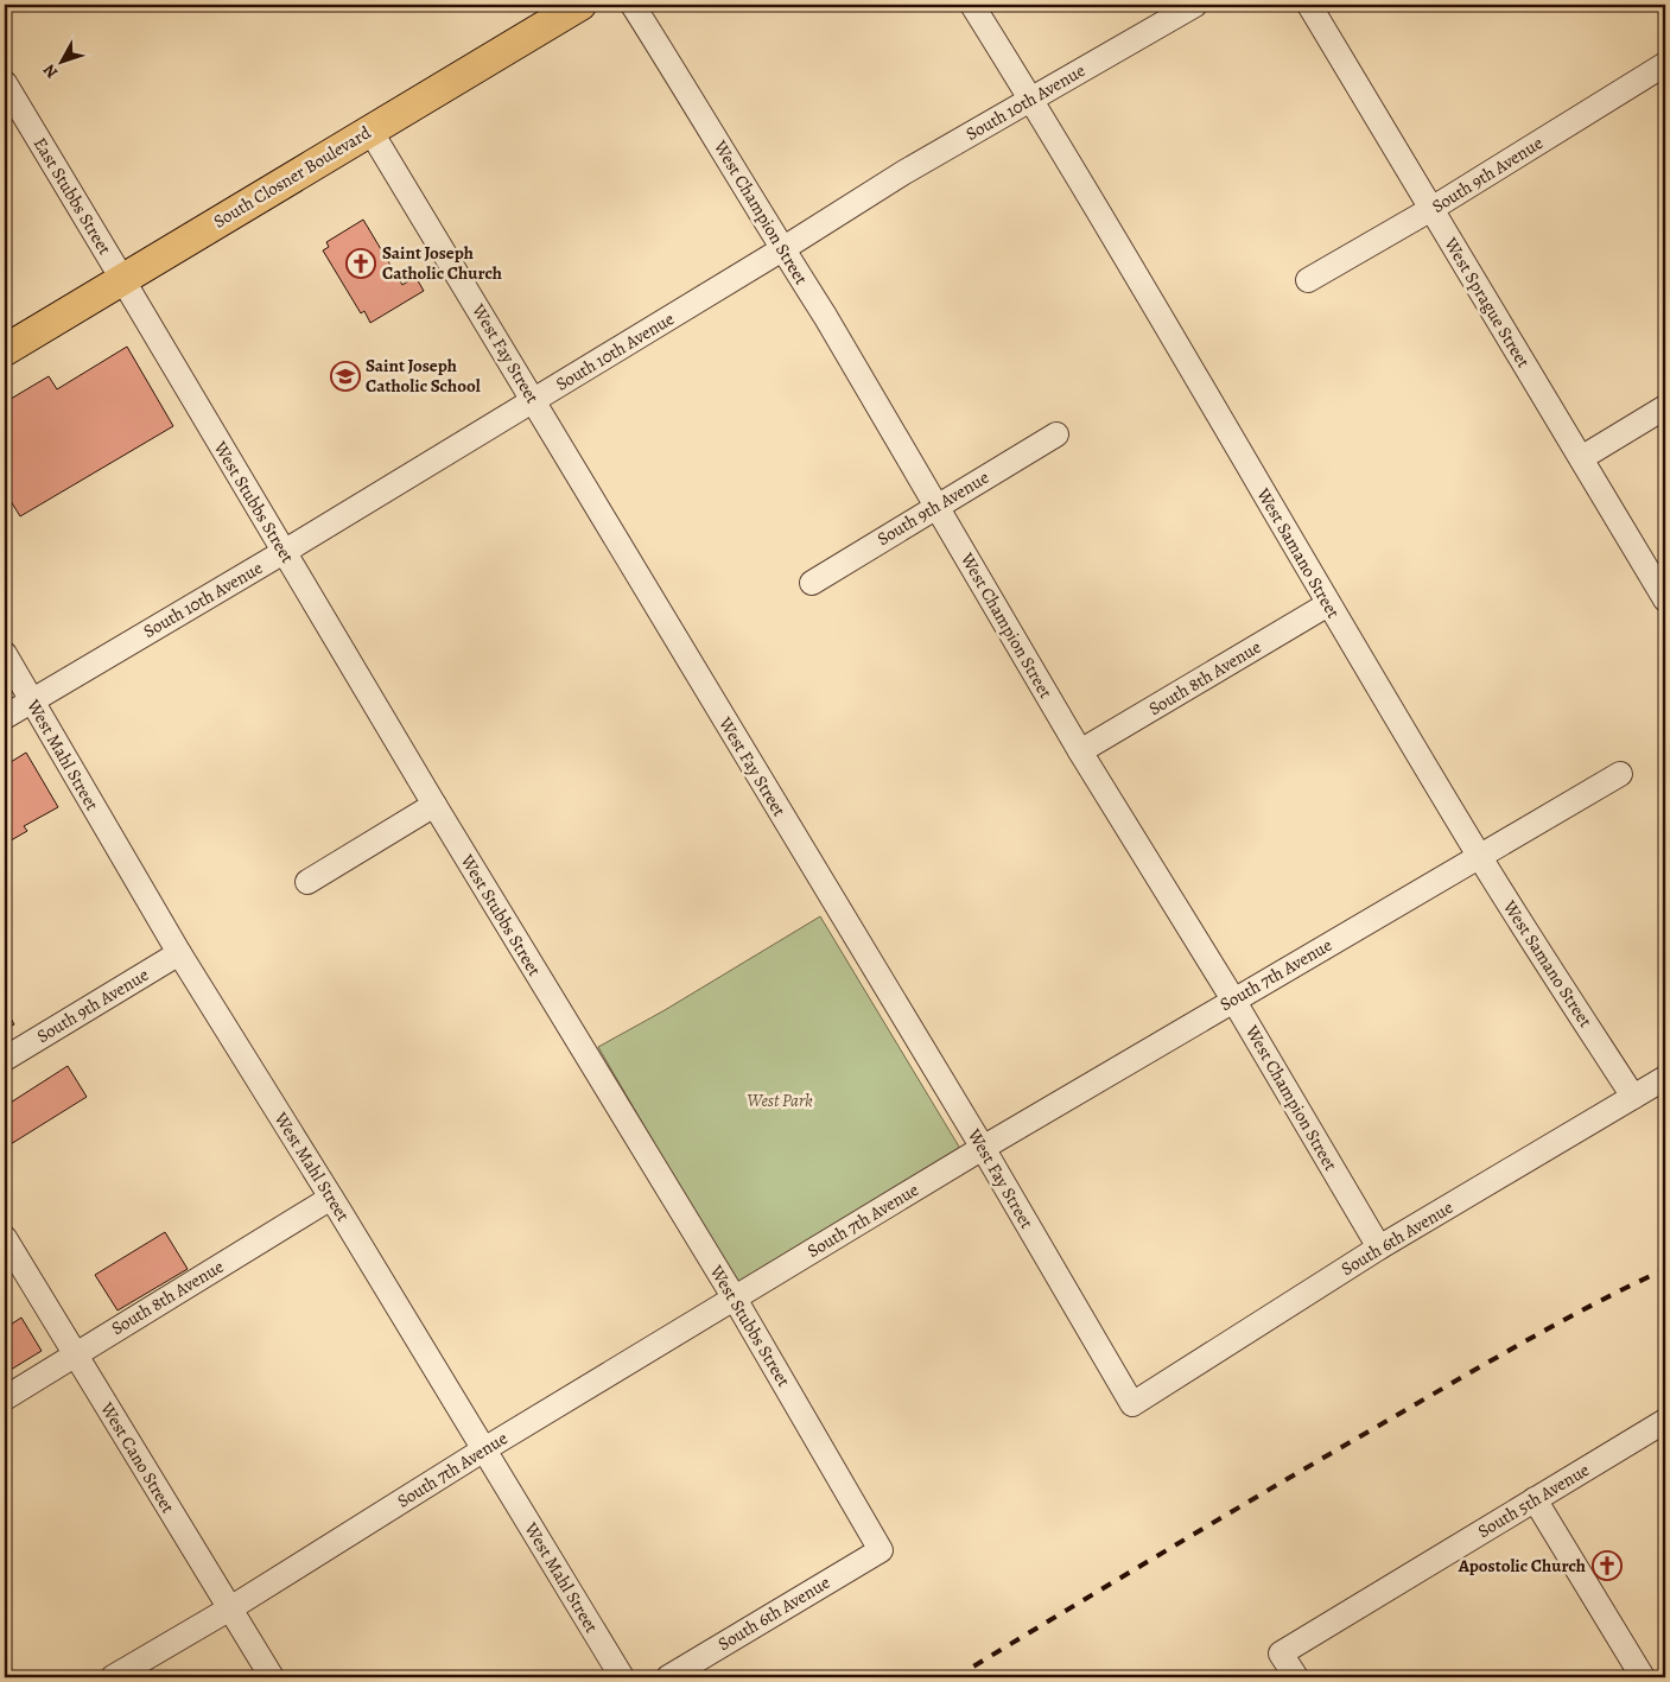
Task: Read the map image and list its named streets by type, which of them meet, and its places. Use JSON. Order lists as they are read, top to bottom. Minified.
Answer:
{"streets":{"main road":["South Closner Boulevard"],"street":["South 10th Avenue","South 9th Avenue","East Stubbs Street","West Champion Street","West Sprague Street","West Fay Street","West Stubbs Street","West Samano Street","South 8th Avenue","West Mahl Street","South 7th Avenue","South 6th Avenue","West Cano Street","South 5th Avenue"]},"crossings":[["South 10th Avenue","West Champion Street"],["South 10th Avenue","West Fay Street"],["South 10th Avenue","West Stubbs Street"],["South 10th Avenue","West Samano Street"],["South 10th Avenue","West Mahl Street"],["South 9th Avenue","West Champion Street"],["South 9th Avenue","West Sprague Street"],["South 9th Avenue","West Mahl Street"],["South Closner Boulevard","East Stubbs Street"],["South Closner Boulevard","West Fay Street"],["South Closner Boulevard","West Stubbs Street"],["East Stubbs Street","West Stubbs Street"],["West Champion Street","South 8th Avenue"],["West Champion Street","South 7th Avenue"],["West Champion Street","South 6th Avenue"],["West Fay Street","South 7th Avenue"],["West Fay Street","South 6th Avenue"],["West Stubbs Street","South 7th Avenue"],["West Stubbs Street","South 6th Avenue"],["West Samano Street","South 8th Avenue"],["West Samano Street","South 7th Avenue"],["West Samano Street","South 6th Avenue"],["South 8th Avenue","West Mahl Street"],["South 8th Avenue","West Cano Street"],["West Mahl Street","South 7th Avenue"],["South 7th Avenue","West Cano Street"]],"parks":["West Park"],"places":{"church":["Saint Joseph Catholic Church","Apostolic Church"],"school or university":["Saint Joseph Catholic School"]},"north":"bottom left"}
